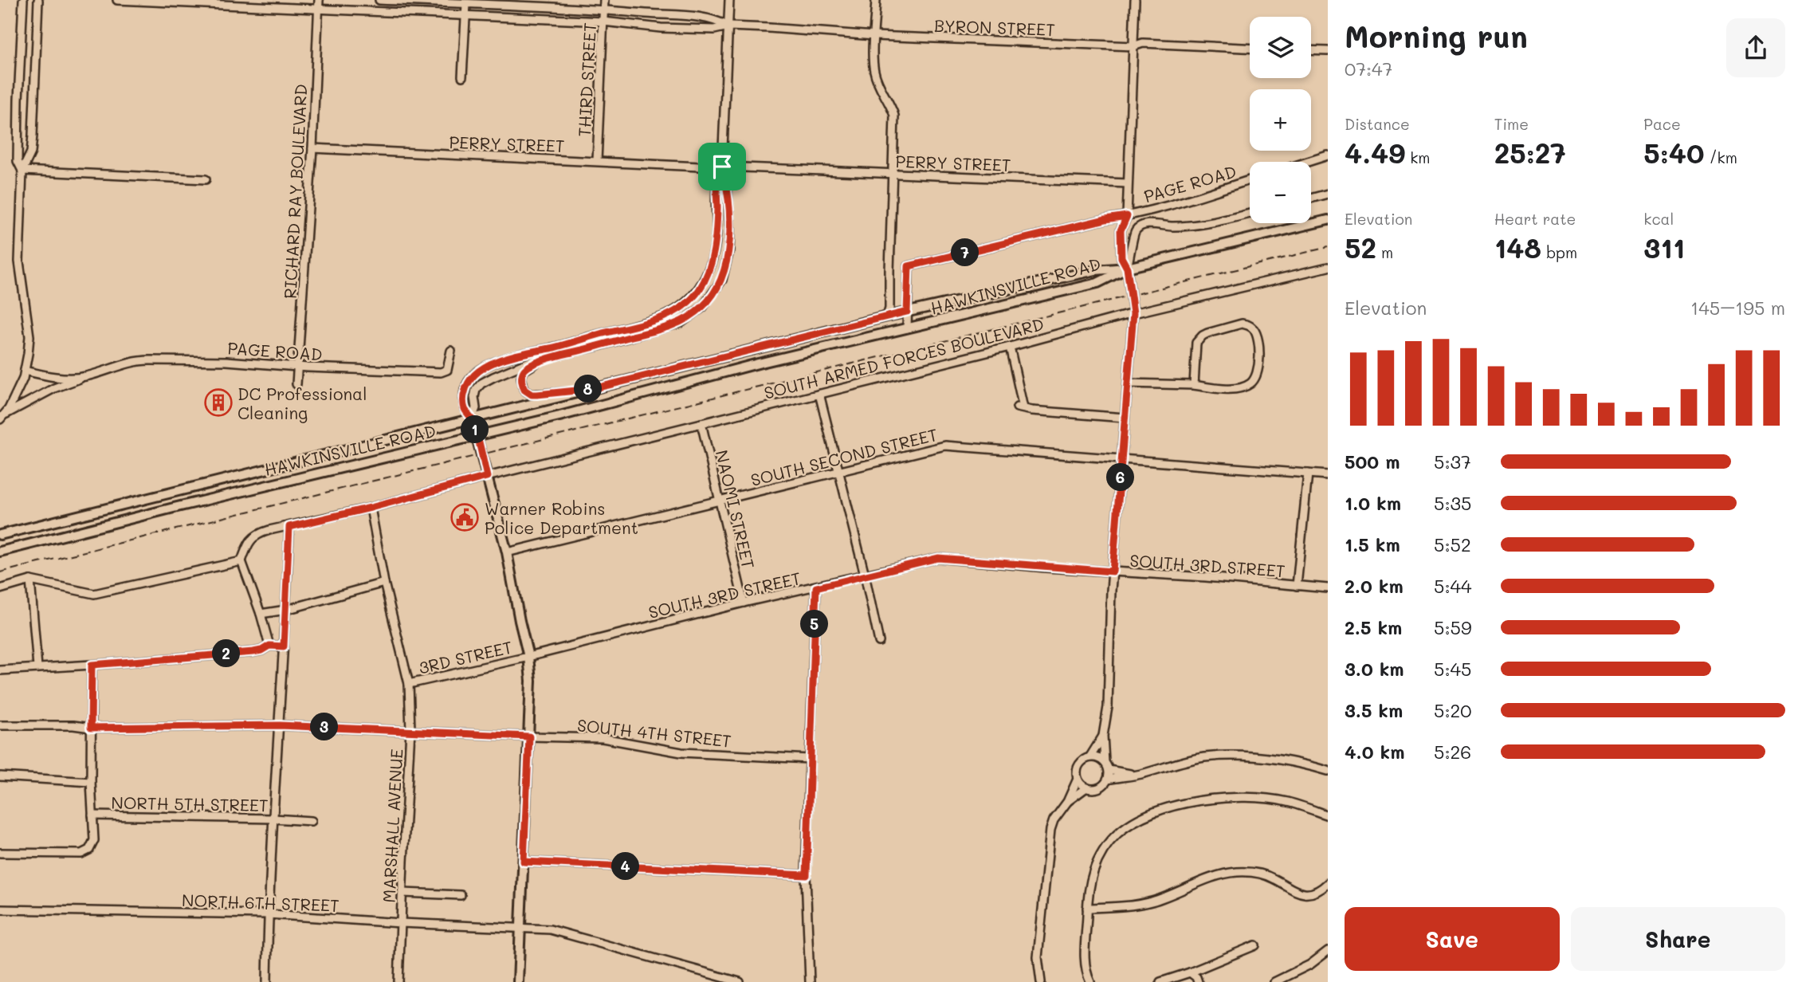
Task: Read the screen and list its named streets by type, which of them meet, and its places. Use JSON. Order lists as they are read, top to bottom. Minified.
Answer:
{"streets":{"main road":["HAWKINSVILLE ROAD"],"street":["BYRON STREET","THIRD STREET","PERRY STREET","PAGE ROAD","RICHARD RAY BOULEVARD","SOUTH ARMED FORCES BOULEVARD","SOUTH SECOND STREET","NAOMI STREET","SOUTH 3RD STREET","3RD STREET","SOUTH 4TH STREET","NORTH 5TH STREET","MARSHALL AVENUE","NORTH 6TH STREET"]},"crossings":[["BYRON STREET","THIRD STREET"],["BYRON STREET","RICHARD RAY BOULEVARD"],["THIRD STREET","PERRY STREET"],["PERRY STREET","RICHARD RAY BOULEVARD"],["PAGE ROAD","RICHARD RAY BOULEVARD"],["PAGE ROAD","HAWKINSVILLE ROAD"],["SOUTH ARMED FORCES BOULEVARD","NAOMI STREET"],["SOUTH ARMED FORCES BOULEVARD","MARSHALL AVENUE"],["SOUTH SECOND STREET","NAOMI STREET"],["NAOMI STREET","SOUTH 3RD STREET"],["SOUTH 3RD STREET","3RD STREET"],["3RD STREET","MARSHALL AVENUE"],["SOUTH 4TH STREET","MARSHALL AVENUE"],["MARSHALL AVENUE","NORTH 6TH STREET"]],"places":{"building":["DC Professional Cleaning"],"public building":["Warner Robins Police Department"]},"page":{"heading":["Morning run","07:47"],"map_buttons":["+","−"],"stats":[["Distance","4.49 km"],["Time","25:27"],["Pace","5:40 /km"],["Elevation","52 m"],["Heart rate","148 bpm"],["kcal","311"]],"pins":["7","8","1","6","5","2","3","4"],"chart":["Elevation","145–195 m"],"list":[{"name":"500 m","note":"5:37"},{"name":"1.0 km","note":"5:35"},{"name":"1.5 km","note":"5:52"},{"name":"2.0 km","note":"5:44"},{"name":"2.5 km","note":"5:59"},{"name":"3.0 km","note":"5:45"},{"name":"3.5 km","note":"5:20"},{"name":"4.0 km","note":"5:26"}],"buttons":["Save","Share"]}}
